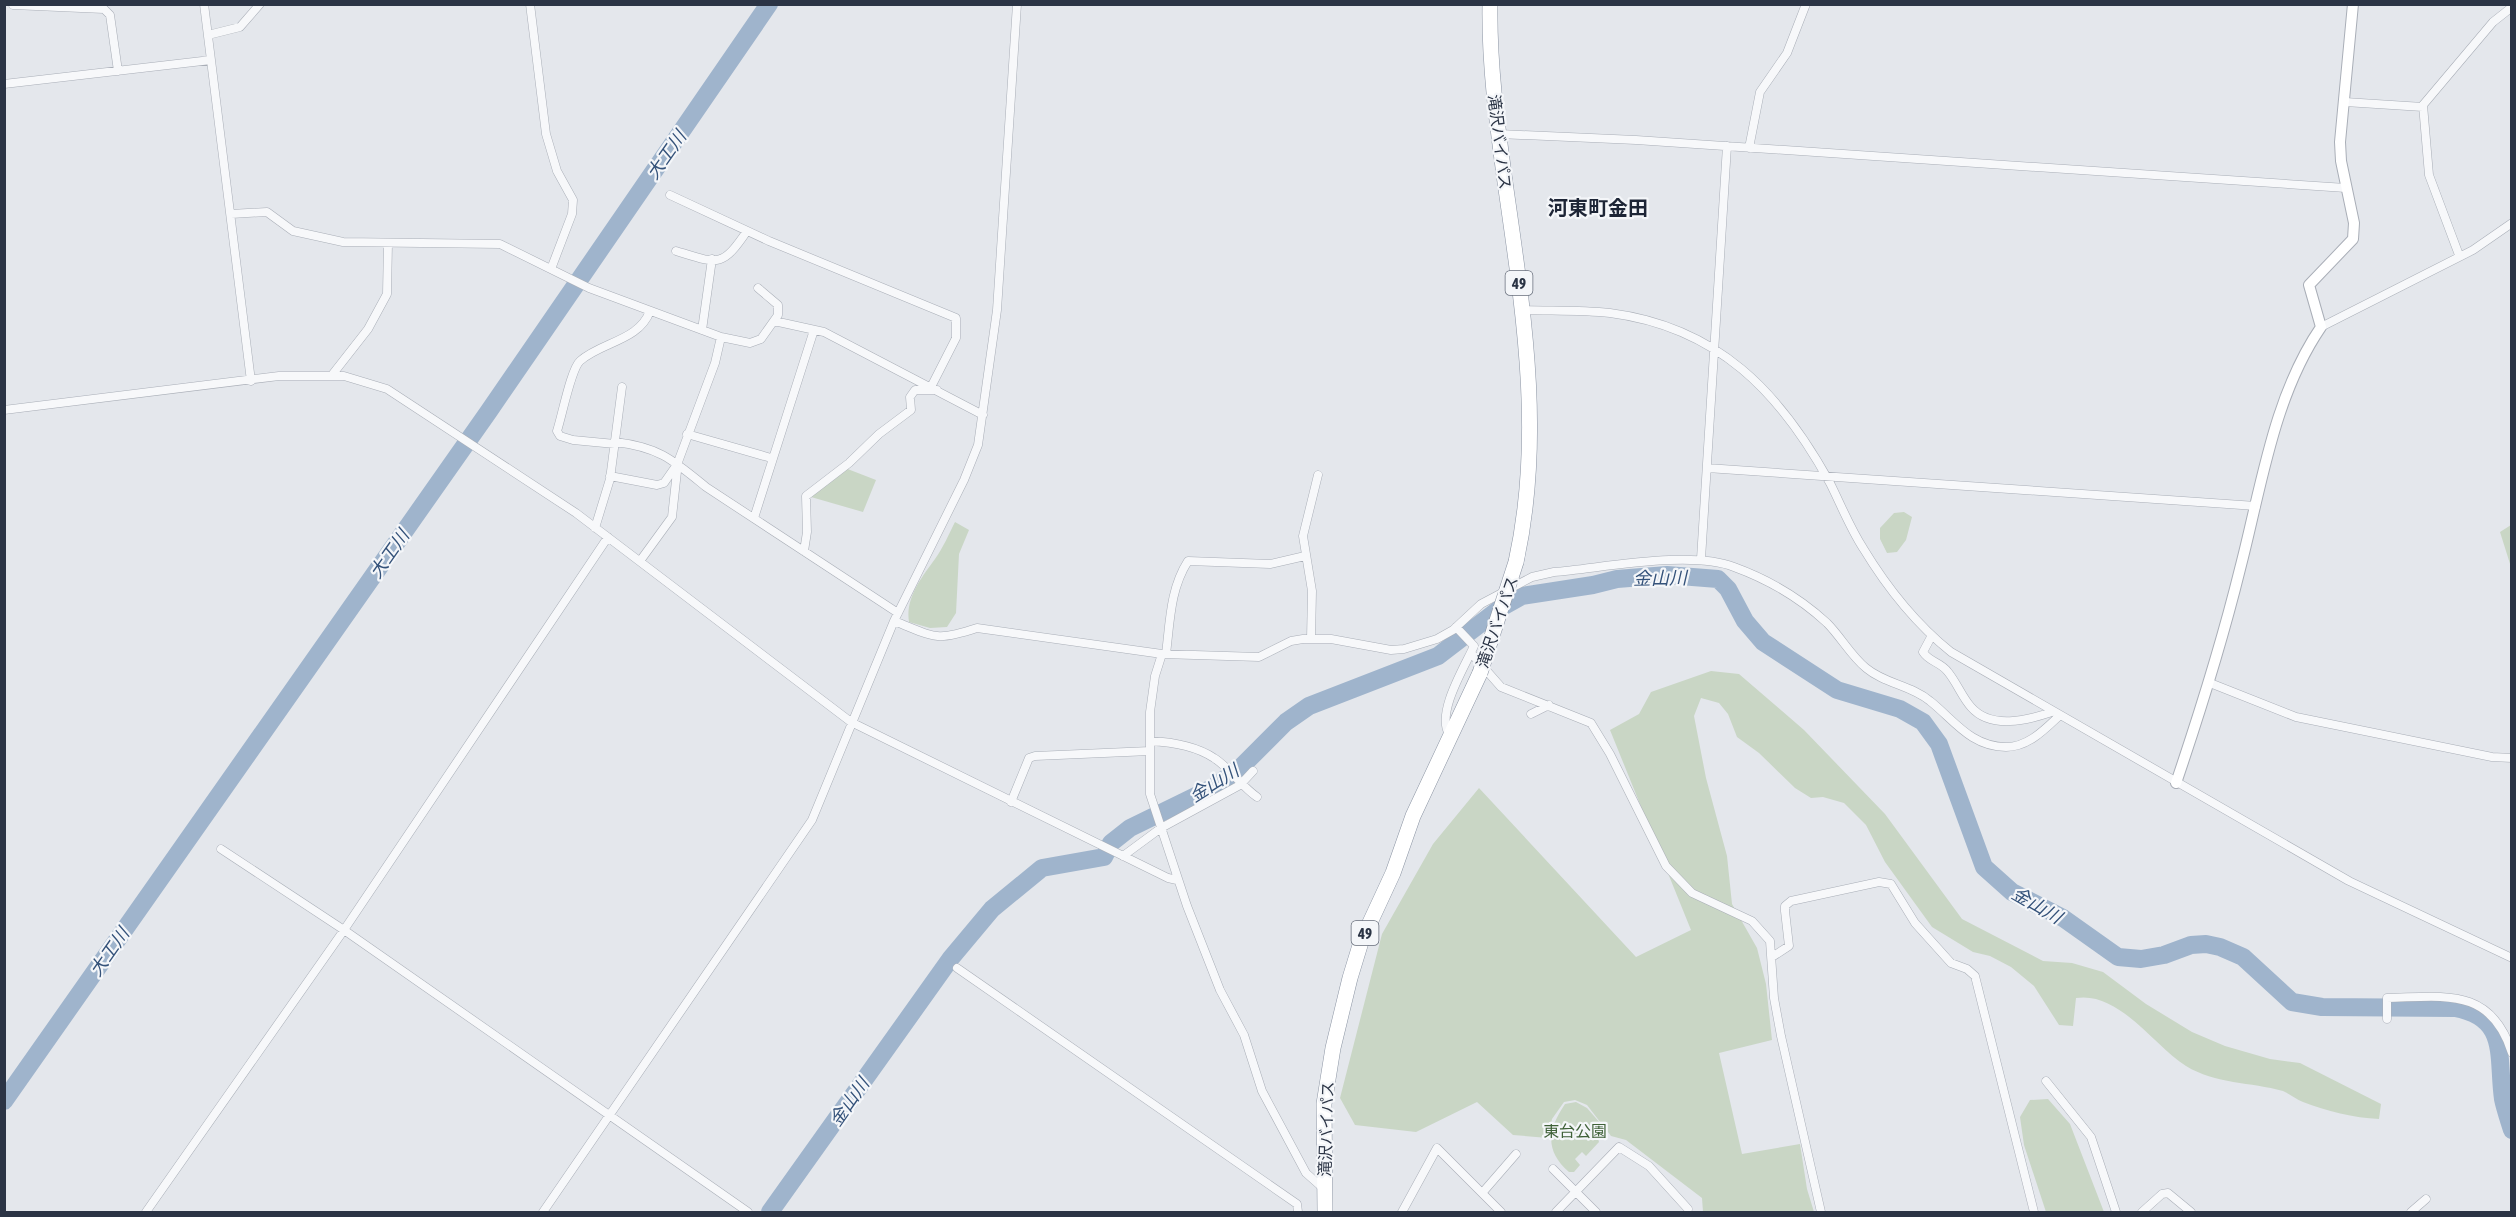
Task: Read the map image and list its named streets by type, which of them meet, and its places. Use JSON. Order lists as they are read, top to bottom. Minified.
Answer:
{"streets":{"highway":["滝沢バイパス","49"]},"districts":["河東町金田"],"water":["大工川","金山川"],"parks":["東台公園"]}
